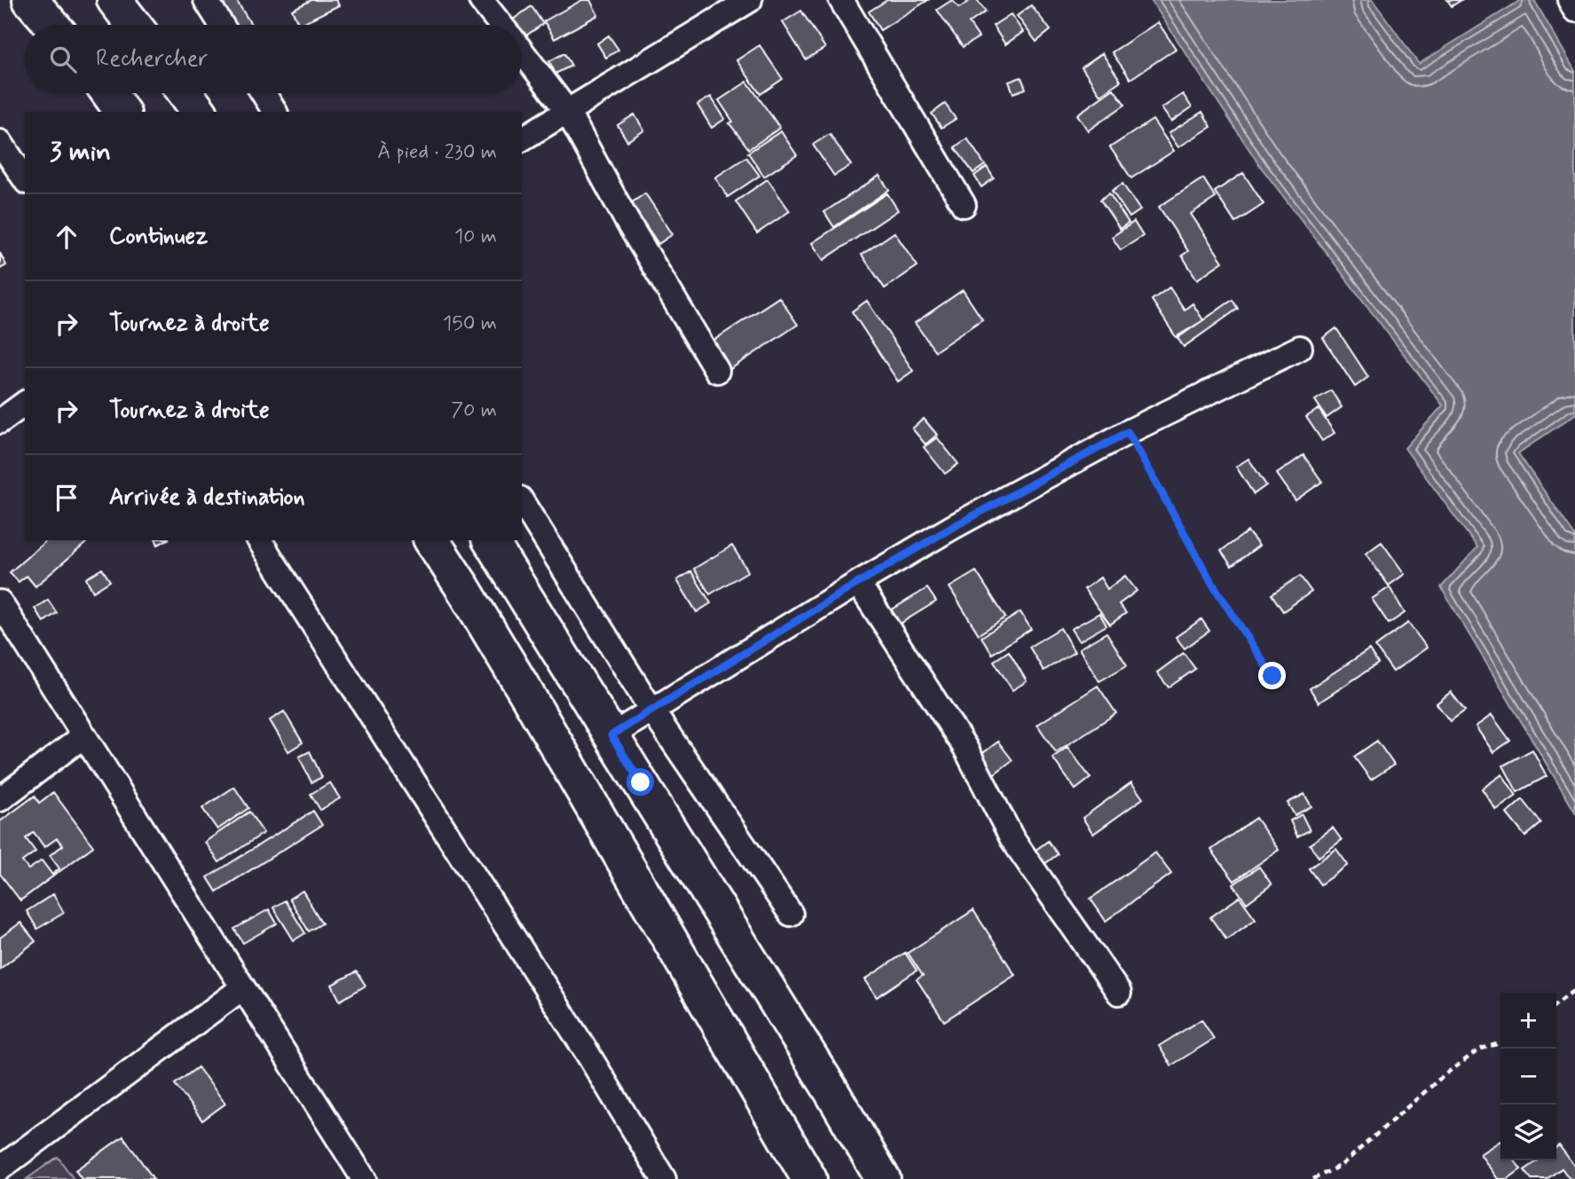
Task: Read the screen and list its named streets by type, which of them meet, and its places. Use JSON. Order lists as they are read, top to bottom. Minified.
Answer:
{"page":{"search":"Rechercher","heading":["3 min","À pied · 230 m"],"list":[["Continuez","10 m"],["Tournez à droite","150 m"],["Tournez à droite","70 m"],"Arrivée à destination"],"map_buttons":["+","−"]}}
